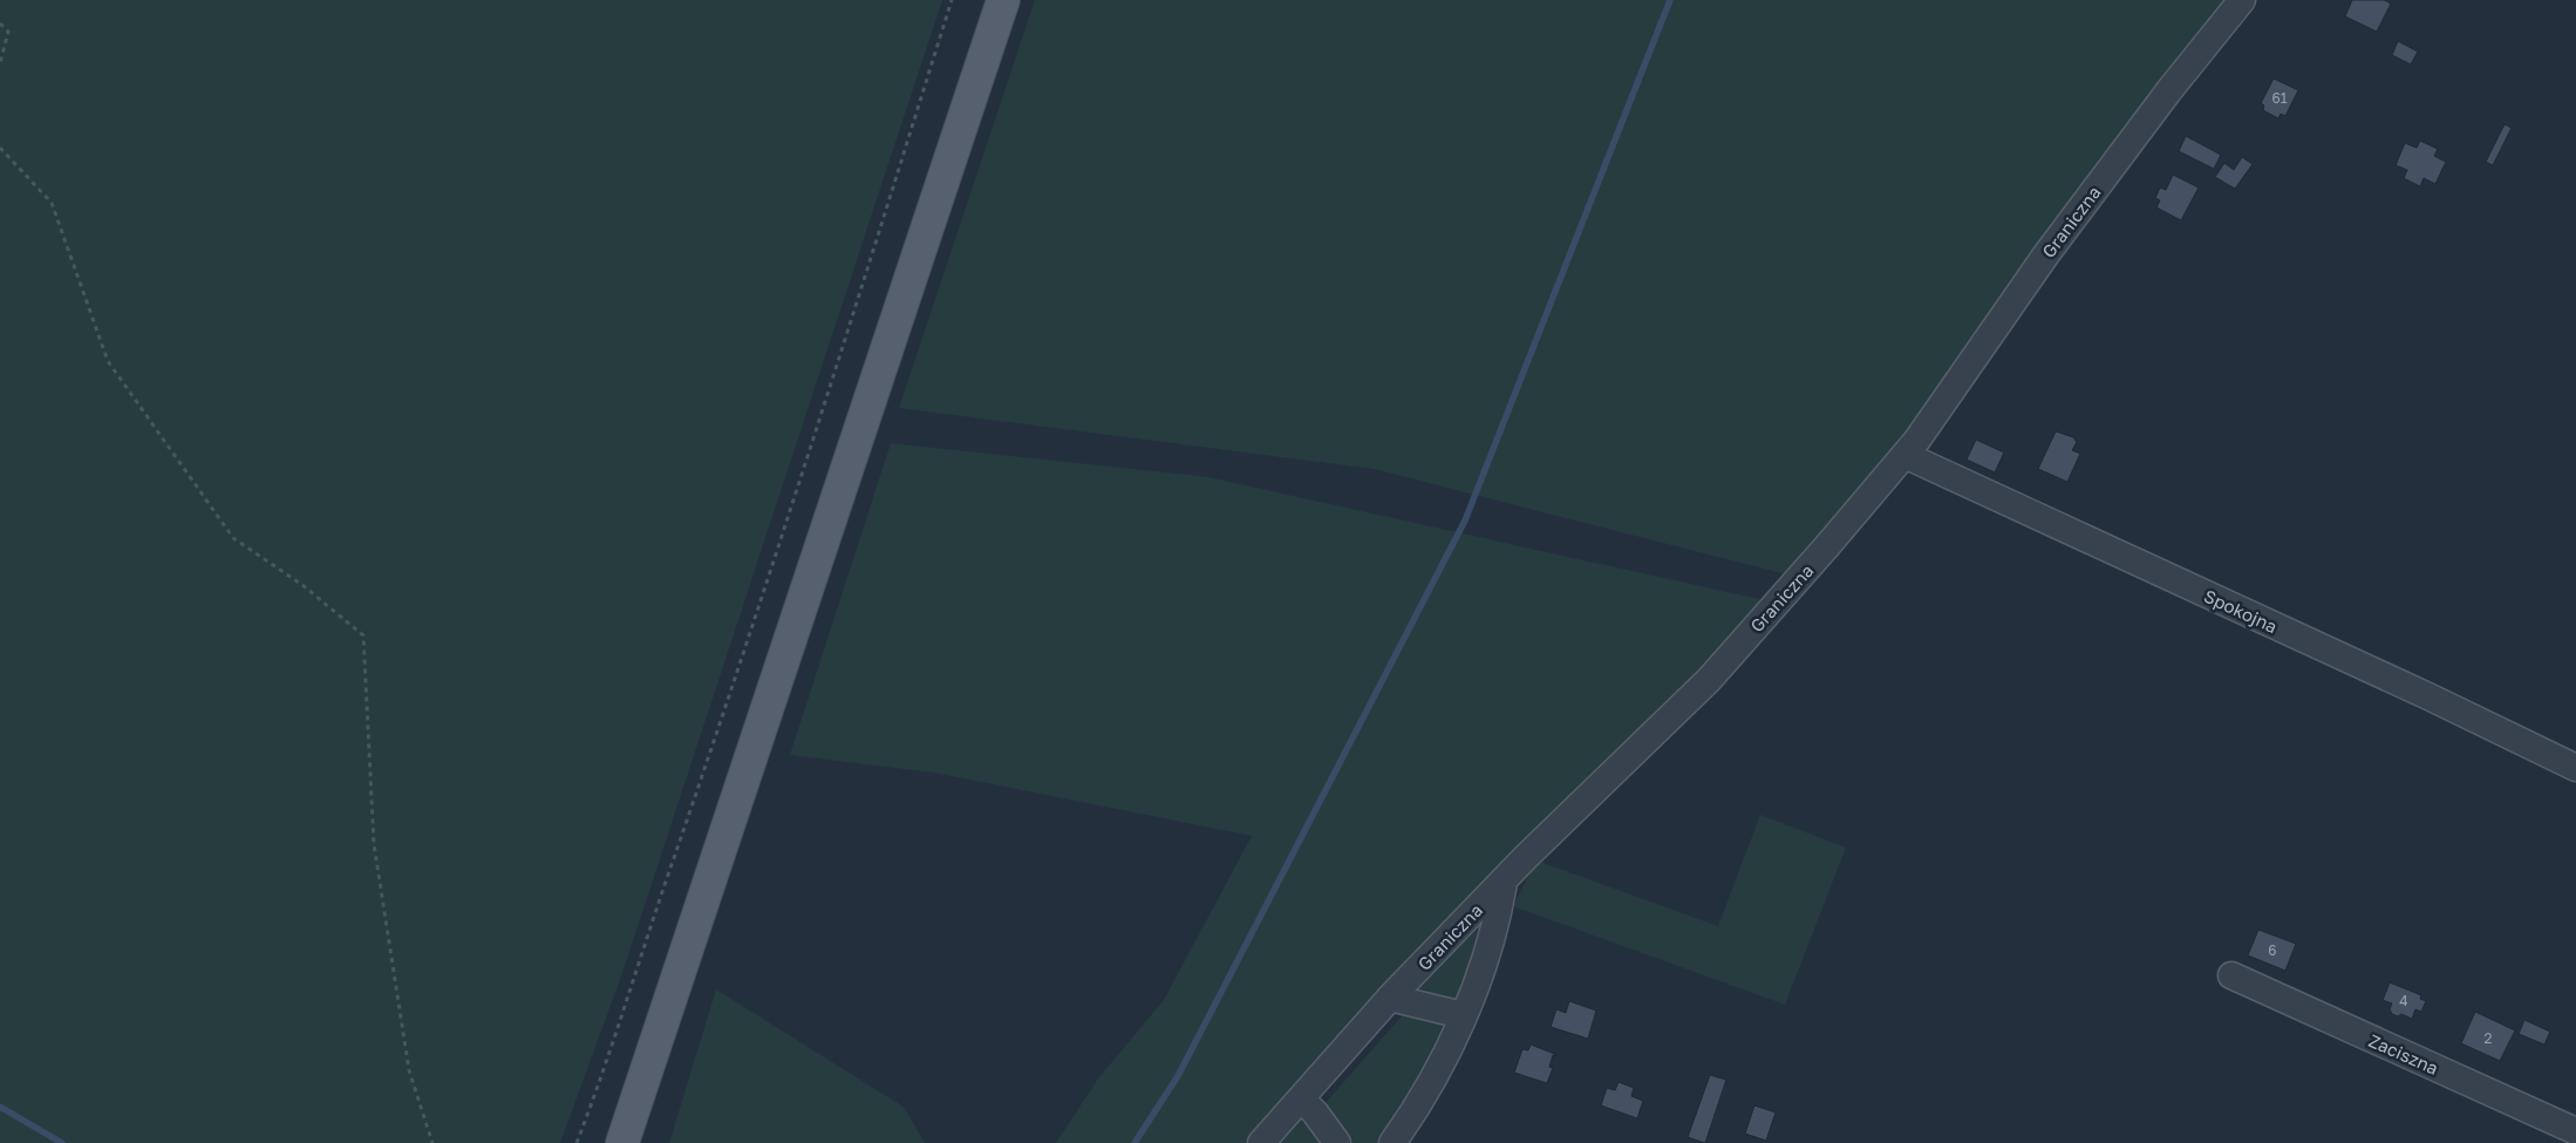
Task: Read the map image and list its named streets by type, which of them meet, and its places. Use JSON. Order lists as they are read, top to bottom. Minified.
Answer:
{"streets":{"street":["Graniczna","Spokojna","Zaciszna"]},"crossings":[["Graniczna","Spokojna"]],"house_numbers":["61","6","4","2"]}
